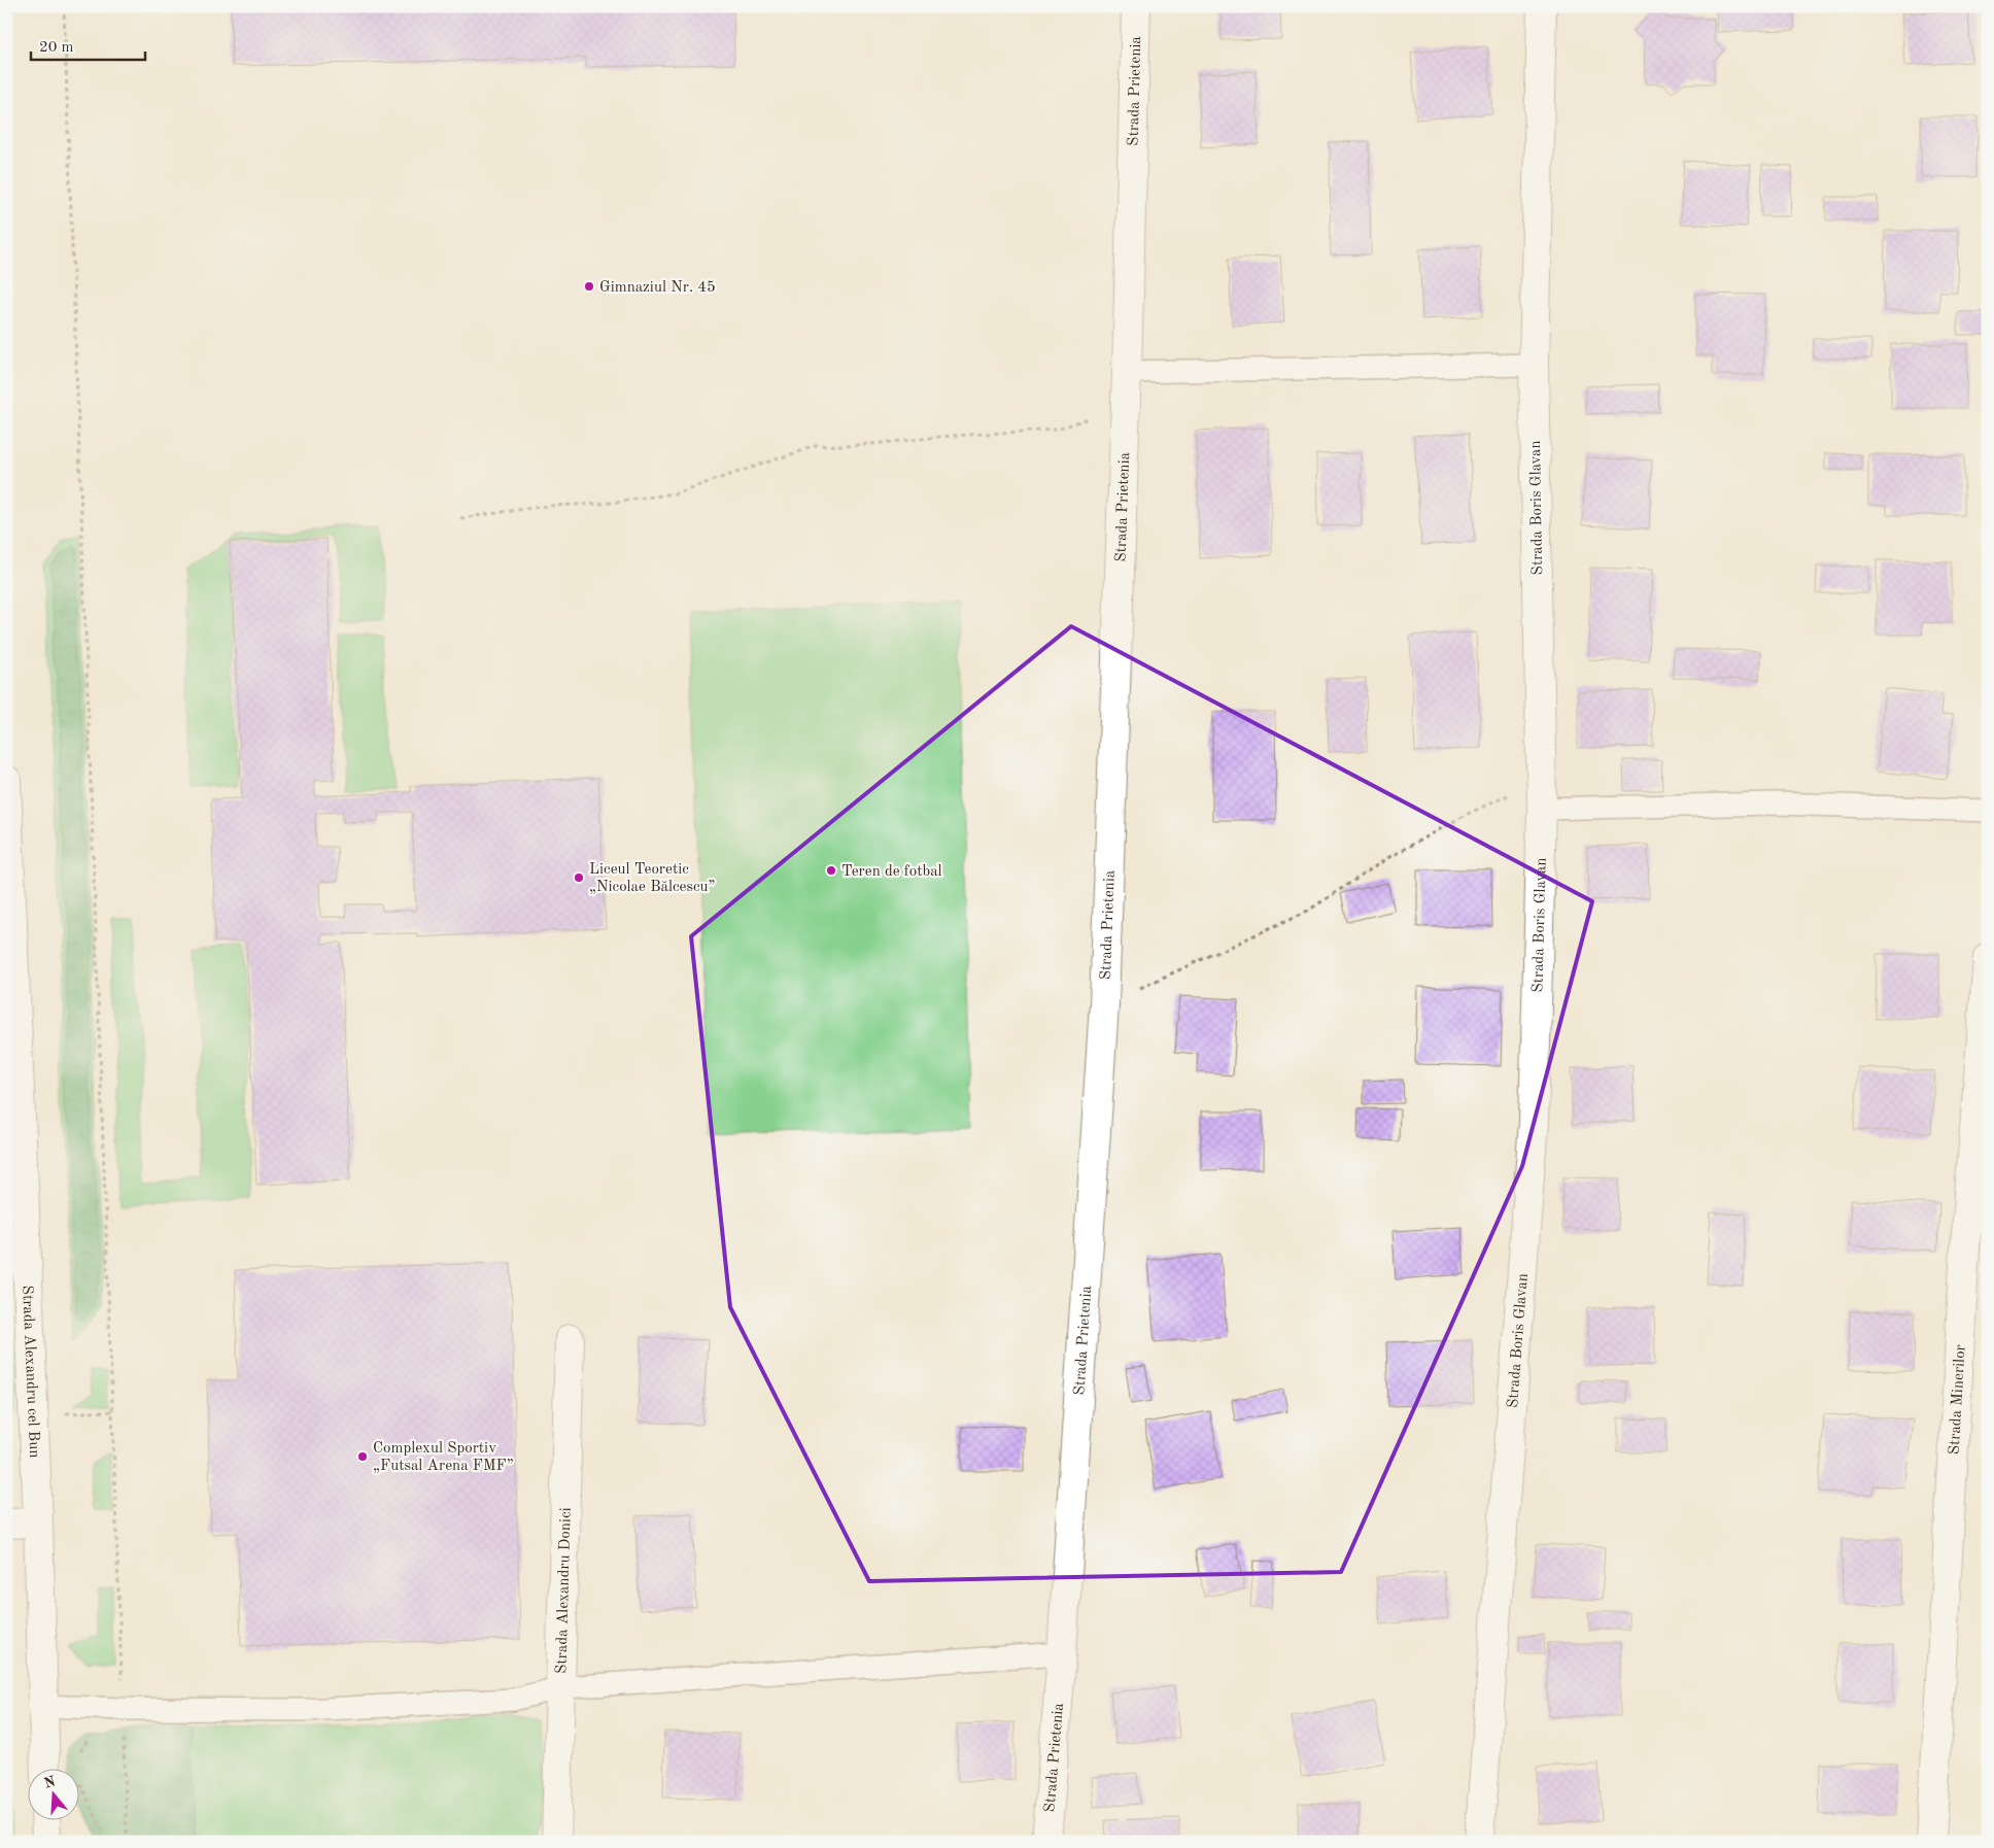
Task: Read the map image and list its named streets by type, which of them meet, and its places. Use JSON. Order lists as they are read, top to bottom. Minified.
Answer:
{"streets":{"street":["Strada Prietenia","Strada Boris Glavan","Strada Alexandru cel Bun","Strada Minerilor","Strada Alexandru Donici"]},"places":["Gimnaziul Nr. 45","Teren de fotbal","Liceul Teoretic „Nicolae Bălcescu”","Complexul Sportiv „Futsal Arena FMF”"],"scale_bar":"20 m","north":"top"}
